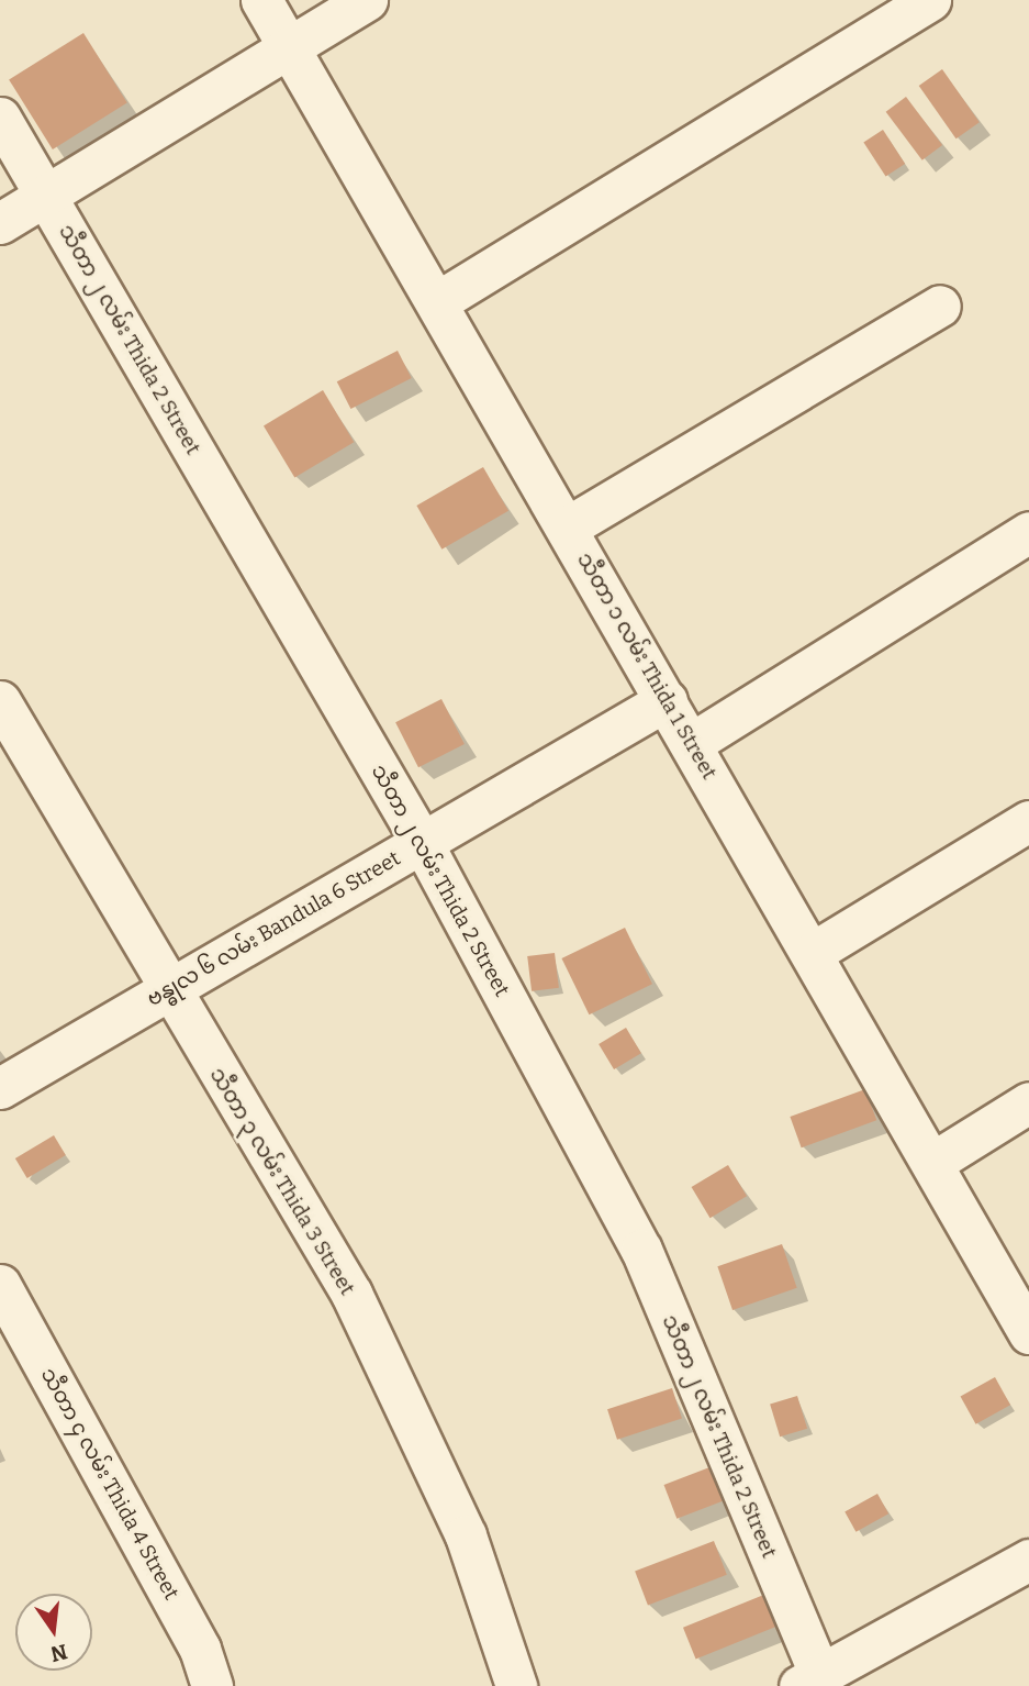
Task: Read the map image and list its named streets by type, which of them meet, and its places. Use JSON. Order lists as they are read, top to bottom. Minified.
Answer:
{"streets":{"street":["သီတာ ၂ လမ်း Thida 2 Street","သီတာ ၁ လမ်း Thida 1 Street","ဗန္ဓုလ ၆ လမ်း Bandula 6 Street","သီတာ ၃ လမ်း Thida 3 Street","သီတာ ၄ လမ်း Thida 4 Street"]},"crossings":[["သီတာ ၂ လမ်း Thida 2 Street","ဗန္ဓုလ ၆ လမ်း Bandula 6 Street"],["သီတာ ၁ လမ်း Thida 1 Street","ဗန္ဓုလ ၆ လမ်း Bandula 6 Street"],["ဗန္ဓုလ ၆ လမ်း Bandula 6 Street","သီတာ ၃ လမ်း Thida 3 Street"]],"north":"bottom"}
